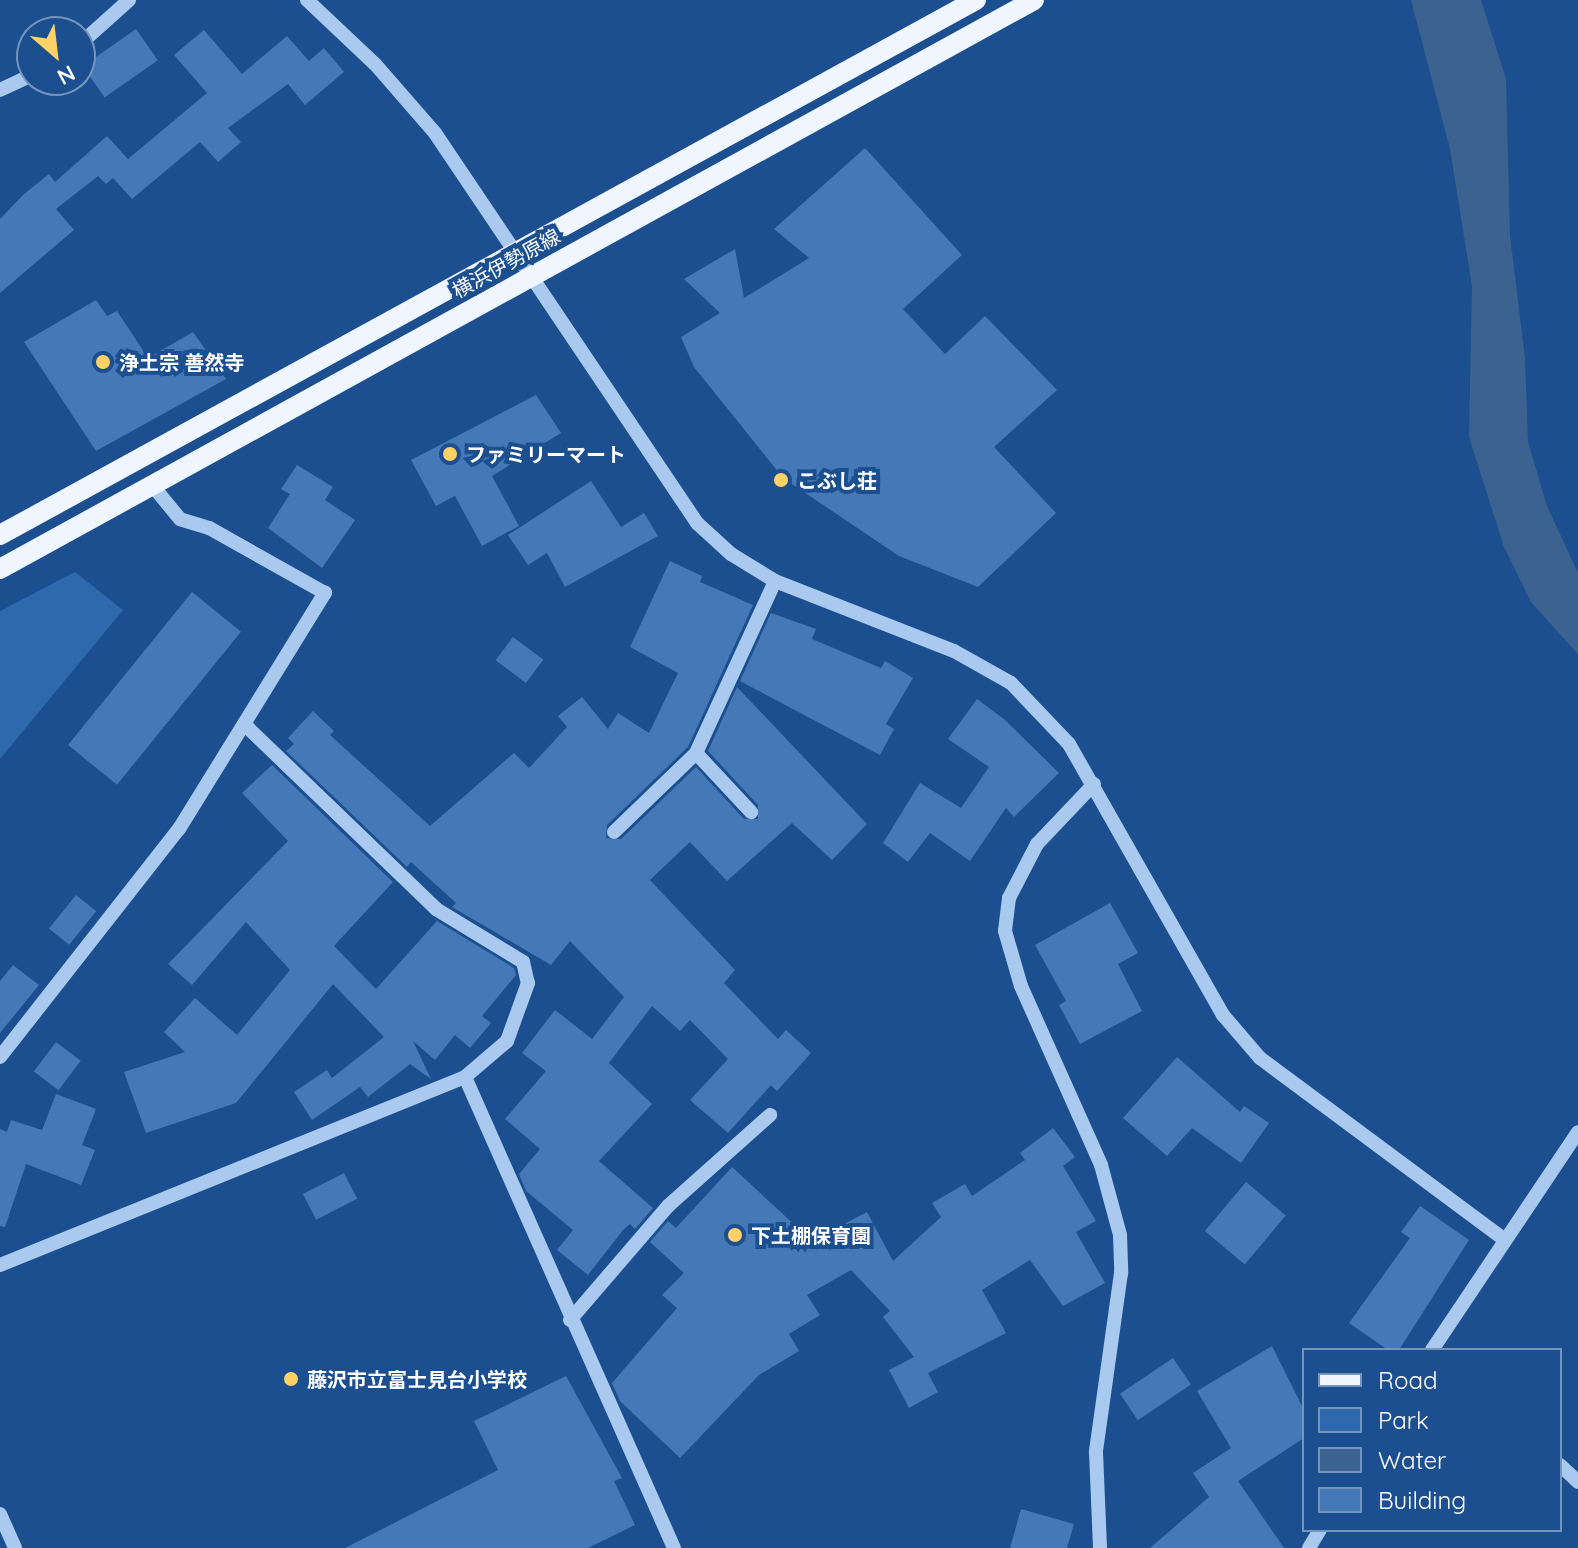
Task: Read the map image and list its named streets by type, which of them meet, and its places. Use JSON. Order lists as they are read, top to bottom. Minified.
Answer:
{"streets":{"main road":["横浜伊勢原線"]},"places":["浄土宗 善然寺","ファミリーマート","こぶし荘","下土棚保育園","藤沢市立富士見台小学校"],"legend":["Road","Park","Water","Building"],"north":"bottom right"}
